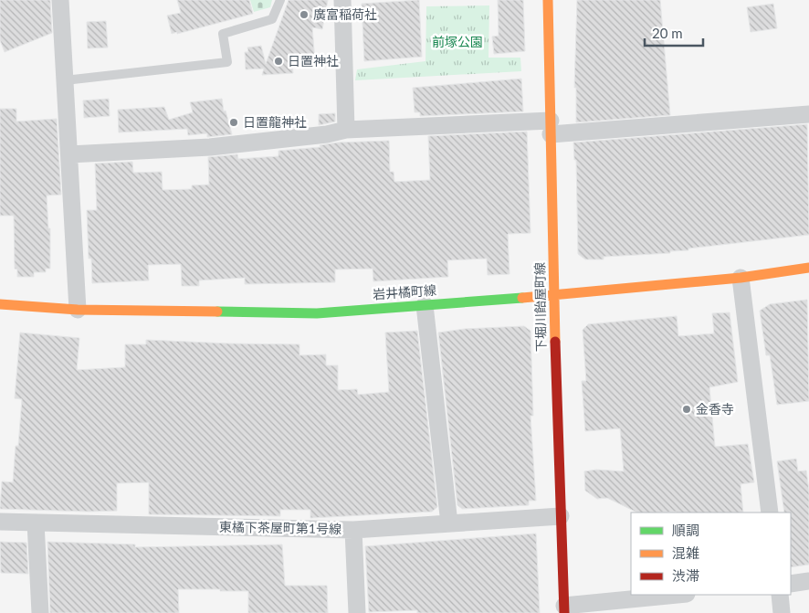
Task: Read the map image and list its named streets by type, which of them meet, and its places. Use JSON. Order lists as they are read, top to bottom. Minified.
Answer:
{"streets":{"street":["岩井橘町線","下堀川飴屋町線","東橘下茶屋町第1号線"]},"crossings":[["岩井橘町線","下堀川飴屋町線"],["下堀川飴屋町線","東橘下茶屋町第1号線"]],"parks":["前塚公園"],"places":["廣富稲荷社","日置神社","日置龍神社","金香寺"],"legend":["順調","混雑","渋滞"],"scale_bar":"20 m"}
